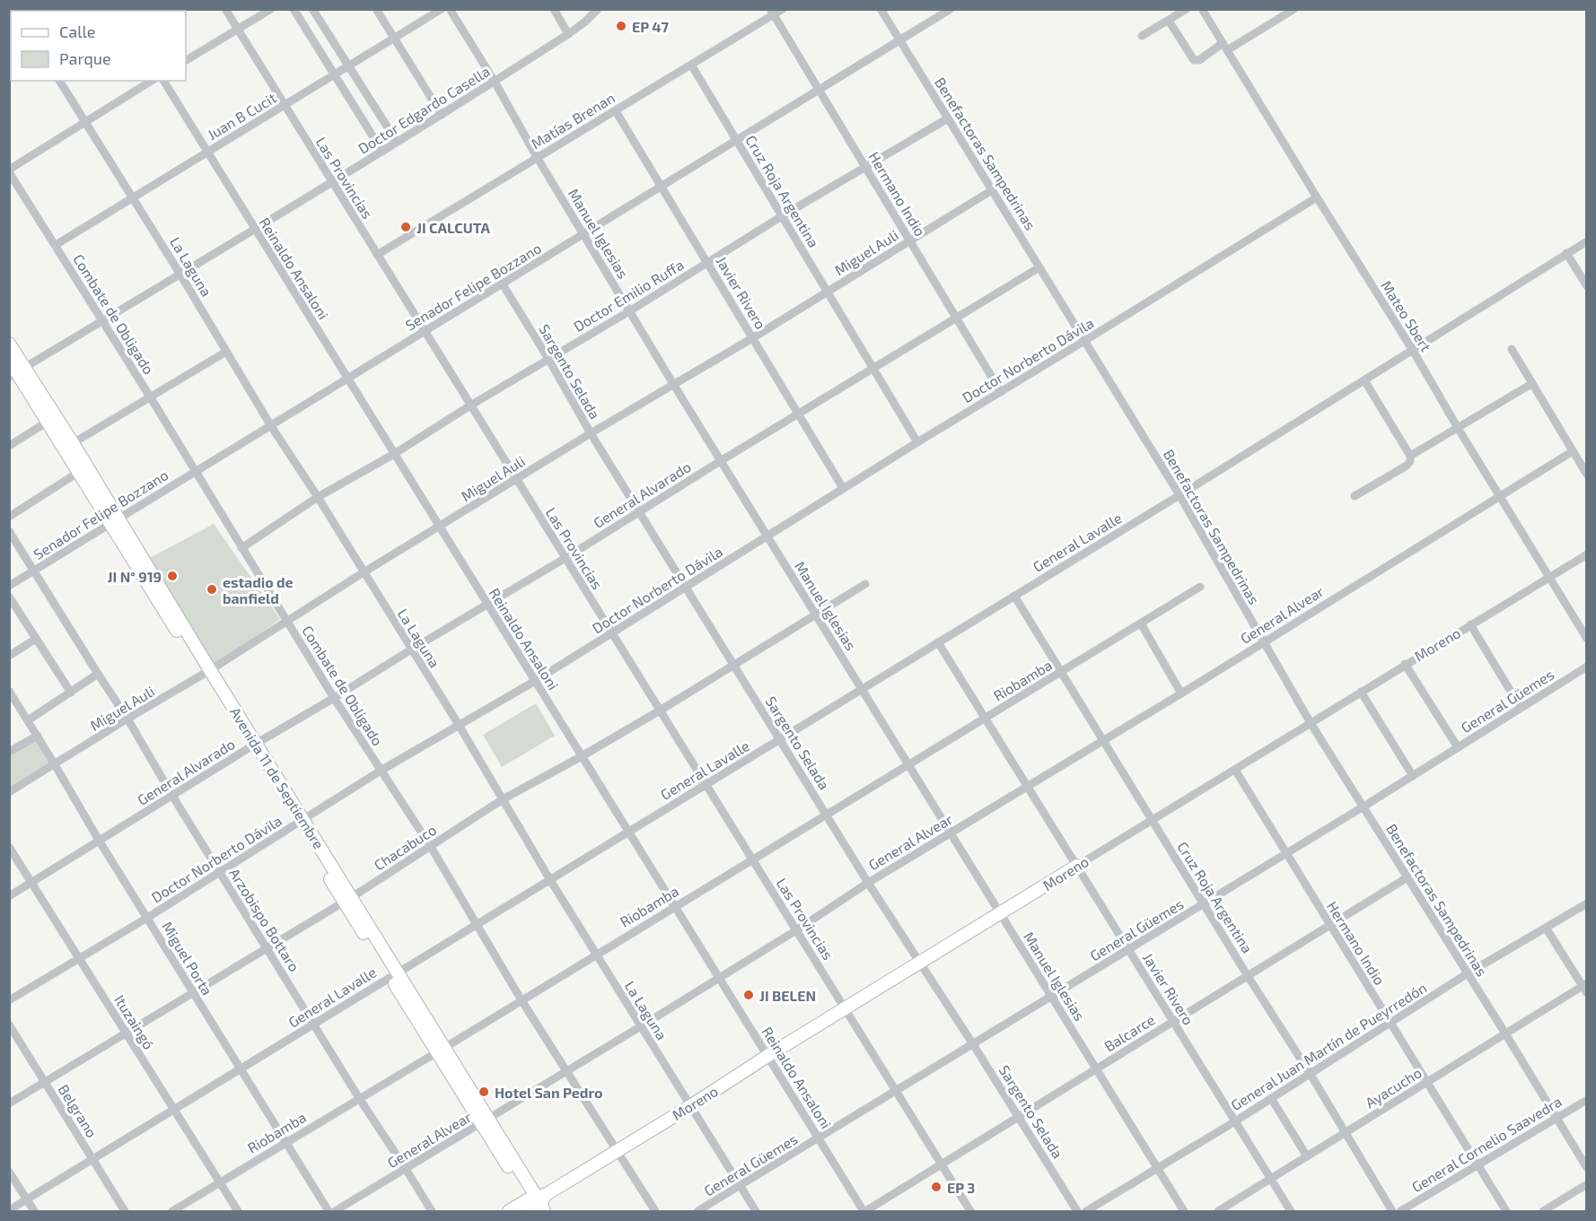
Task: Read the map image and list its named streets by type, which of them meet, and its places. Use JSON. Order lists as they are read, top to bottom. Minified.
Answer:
{"streets":{"main road":["Moreno","Avenida 11 de Septiembre"],"street":["Doctor Edgardo Casella","Juan B Cucit","Matías Brenan","Benefactoras Sampedrinas","Las Provincias","Cruz Roja Argentina","Hermano Indio","Manuel Iglesias","Miguel Auli","La Laguna","Reinaldo Ansaloni","Senador Felipe Bozzano","Javier Rivero","Doctor Emilio Ruffa","Combate de Obligado","Mateo Sbert","Doctor Norberto Dávila","Sargento Selada","General Alvarado","General Lavalle","General Alvear","Riobamba","General Güemes","Chacabuco","Arzobispo Bottaro","Miguel Porta","Ituzaingó","Balcarce","General Juan Martín de Pueyrredón","Ayacucho","Belgrano","General Cornelio Saavedra"]},"crossings":[["Doctor Edgardo Casella","Las Provincias"],["Doctor Edgardo Casella","Manuel Iglesias"],["Doctor Edgardo Casella","La Laguna"],["Doctor Edgardo Casella","Reinaldo Ansaloni"],["Doctor Edgardo Casella","Combate de Obligado"],["Doctor Edgardo Casella","Avenida 11 de Septiembre"],["Juan B Cucit","Las Provincias"],["Juan B Cucit","La Laguna"],["Juan B Cucit","Reinaldo Ansaloni"],["Juan B Cucit","Combate de Obligado"],["Matías Brenan","Las Provincias"],["Matías Brenan","Cruz Roja Argentina"],["Matías Brenan","Hermano Indio"],["Matías Brenan","Manuel Iglesias"],["Matías Brenan","Javier Rivero"],["Benefactoras Sampedrinas","Miguel Auli"],["Benefactoras Sampedrinas","Senador Felipe Bozzano"],["Benefactoras Sampedrinas","Doctor Emilio Ruffa"],["Benefactoras Sampedrinas","Doctor Norberto Dávila"],["Benefactoras Sampedrinas","General Alvarado"],["Benefactoras Sampedrinas","General Lavalle"],["Benefactoras Sampedrinas","General Alvear"],["Benefactoras Sampedrinas","Moreno"],["Benefactoras Sampedrinas","General Güemes"],["Benefactoras Sampedrinas","Balcarce"],["Benefactoras Sampedrinas","General Juan Martín de Pueyrredón"],["Benefactoras Sampedrinas","Ayacucho"],["Benefactoras Sampedrinas","General Cornelio Saavedra"],["Las Provincias","Miguel Auli"],["Las Provincias","Senador Felipe Bozzano"],["Las Provincias","Doctor Emilio Ruffa"],["Las Provincias","Doctor Norberto Dávila"],["Las Provincias","General Alvarado"],["Las Provincias","General Lavalle"],["Las Provincias","General Alvear"],["Las Provincias","Moreno"],["Las Provincias","Riobamba"],["Las Provincias","General Güemes"],["Las Provincias","Chacabuco"],["Las Provincias","Balcarce"],["Cruz Roja Argentina","Miguel Auli"],["Cruz Roja Argentina","Senador Felipe Bozzano"],["Cruz Roja Argentina","Doctor Emilio Ruffa"],["Cruz Roja Argentina","Doctor Norberto Dávila"],["Cruz Roja Argentina","General Alvarado"],["Cruz Roja Argentina","General Lavalle"],["Cruz Roja Argentina","General Alvear"],["Cruz Roja Argentina","Moreno"],["Cruz Roja Argentina","Riobamba"],["Cruz Roja Argentina","General Güemes"],["Cruz Roja Argentina","Balcarce"],["Cruz Roja Argentina","General Juan Martín de Pueyrredón"],["Cruz Roja Argentina","Ayacucho"],["Hermano Indio","Miguel Auli"],["Hermano Indio","Senador Felipe Bozzano"],["Hermano Indio","Doctor Emilio Ruffa"],["Hermano Indio","Doctor Norberto Dávila"],["Hermano Indio","General Alvarado"],["Hermano Indio","Moreno"],["Hermano Indio","General Güemes"],["Hermano Indio","Balcarce"],["Hermano Indio","General Juan Martín de Pueyrredón"],["Hermano Indio","Ayacucho"],["Hermano Indio","General Cornelio Saavedra"],["Manuel Iglesias","Miguel Auli"],["Manuel Iglesias","Senador Felipe Bozzano"],["Manuel Iglesias","Doctor Emilio Ruffa"],["Manuel Iglesias","Doctor Norberto Dávila"],["Manuel Iglesias","General Alvarado"],["Manuel Iglesias","General Lavalle"],["Manuel Iglesias","General Alvear"],["Manuel Iglesias","Moreno"],["Manuel Iglesias","Riobamba"],["Manuel Iglesias","General Güemes"],["Manuel Iglesias","Chacabuco"],["Manuel Iglesias","Balcarce"],["Manuel Iglesias","General Juan Martín de Pueyrredón"],["Miguel Auli","La Laguna"],["Miguel Auli","Reinaldo Ansaloni"],["Miguel Auli","Javier Rivero"],["Miguel Auli","Combate de Obligado"],["Miguel Auli","Sargento Selada"],["Miguel Auli","Avenida 11 de Septiembre"],["Miguel Auli","Arzobispo Bottaro"],["Miguel Auli","Miguel Porta"],["La Laguna","Senador Felipe Bozzano"],["La Laguna","Doctor Emilio Ruffa"],["La Laguna","Doctor Norberto Dávila"],["La Laguna","General Alvarado"],["La Laguna","General Lavalle"],["La Laguna","General Alvear"],["La Laguna","Moreno"],["La Laguna","Riobamba"],["La Laguna","General Güemes"],["La Laguna","Chacabuco"],["Reinaldo Ansaloni","Senador Felipe Bozzano"],["Reinaldo Ansaloni","Doctor Emilio Ruffa"],["Reinaldo Ansaloni","Doctor Norberto Dávila"],["Reinaldo Ansaloni","General Alvarado"],["Reinaldo Ansaloni","General Lavalle"],["Reinaldo Ansaloni","General Alvear"],["Reinaldo Ansaloni","Moreno"],["Reinaldo Ansaloni","Riobamba"],["Reinaldo Ansaloni","General Güemes"],["Reinaldo Ansaloni","Chacabuco"],["Reinaldo Ansaloni","Balcarce"],["Senador Felipe Bozzano","Javier Rivero"],["Senador Felipe Bozzano","Combate de Obligado"],["Senador Felipe Bozzano","Sargento Selada"],["Senador Felipe Bozzano","Avenida 11 de Septiembre"],["Senador Felipe Bozzano","Arzobispo Bottaro"],["Javier Rivero","Doctor Emilio Ruffa"],["Javier Rivero","Doctor Norberto Dávila"],["Javier Rivero","General Alvarado"],["Javier Rivero","General Lavalle"],["Javier Rivero","General Alvear"],["Javier Rivero","Moreno"],["Javier Rivero","Riobamba"],["Javier Rivero","General Güemes"],["Javier Rivero","Balcarce"],["Javier Rivero","General Juan Martín de Pueyrredón"],["Javier Rivero","Ayacucho"],["Doctor Emilio Ruffa","Combate de Obligado"],["Doctor Emilio Ruffa","Sargento Selada"],["Combate de Obligado","Doctor Norberto Dávila"],["Combate de Obligado","General Alvarado"],["Combate de Obligado","General Lavalle"],["Combate de Obligado","General Alvear"],["Combate de Obligado","Moreno"],["Combate de Obligado","Riobamba"],["Combate de Obligado","Chacabuco"],["Mateo Sbert","Doctor Norberto Dávila"],["Mateo Sbert","General Lavalle"],["Mateo Sbert","General Alvear"],["Mateo Sbert","Moreno"],["Doctor Norberto Dávila","Sargento Selada"],["Doctor Norberto Dávila","Avenida 11 de Septiembre"],["Doctor Norberto Dávila","Arzobispo Bottaro"],["Doctor Norberto Dávila","Miguel Porta"],["Doctor Norberto Dávila","Ituzaingó"],["Sargento Selada","General Alvarado"],["Sargento Selada","General Lavalle"],["Sargento Selada","General Alvear"],["Sargento Selada","Moreno"],["Sargento Selada","Riobamba"],["Sargento Selada","General Güemes"],["Sargento Selada","Chacabuco"],["Sargento Selada","Balcarce"],["General Alvarado","Avenida 11 de Septiembre"],["General Alvarado","Arzobispo Bottaro"],["General Alvarado","Miguel Porta"],["General Alvarado","Ituzaingó"],["General Lavalle","Avenida 11 de Septiembre"],["General Lavalle","Arzobispo Bottaro"],["General Lavalle","Miguel Porta"],["General Lavalle","Ituzaingó"],["General Lavalle","Belgrano"],["General Alvear","Avenida 11 de Septiembre"],["General Alvear","Arzobispo Bottaro"],["Moreno","Avenida 11 de Septiembre"],["Riobamba","Avenida 11 de Septiembre"],["Riobamba","Arzobispo Bottaro"],["Riobamba","Miguel Porta"],["Riobamba","Ituzaingó"],["Avenida 11 de Septiembre","Chacabuco"],["Chacabuco","Arzobispo Bottaro"],["Chacabuco","Miguel Porta"],["Chacabuco","Ituzaingó"],["Chacabuco","Belgrano"]],"places":["EP 47","JI CALCUTA","JI N° 919","estadio de banfield","JI BELEN","Hotel San Pedro","EP 3"],"legend":["Calle","Parque"]}
